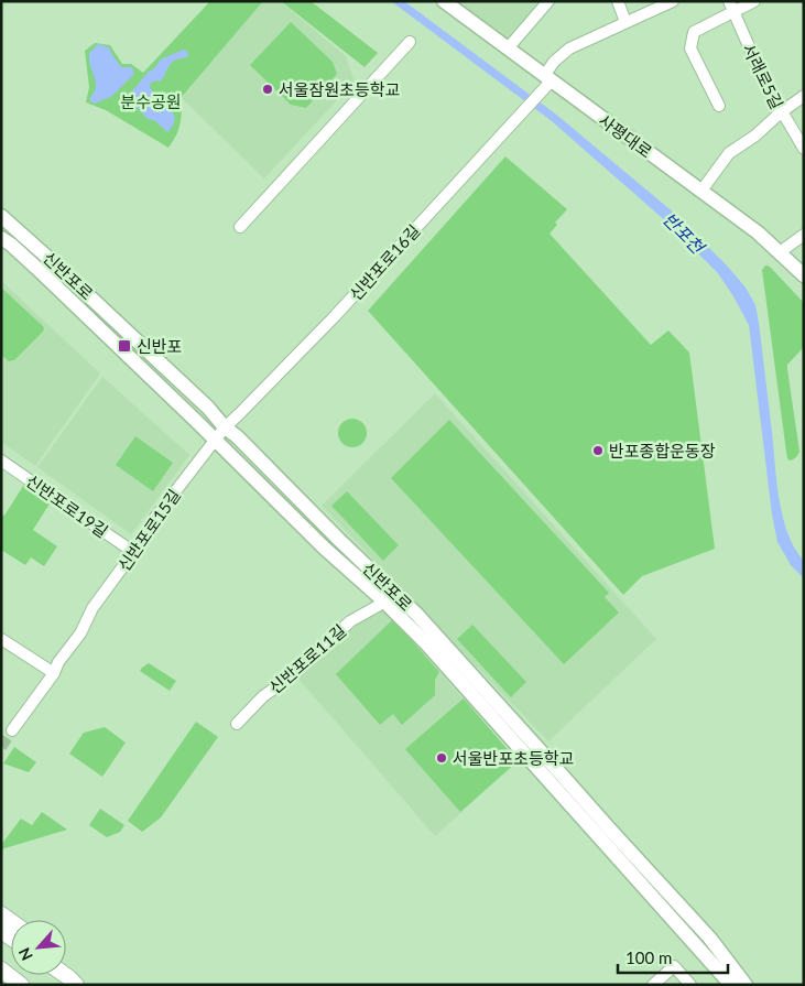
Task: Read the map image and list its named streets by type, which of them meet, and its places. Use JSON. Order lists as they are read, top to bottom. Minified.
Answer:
{"streets":{"main road":["사평대로","신반포로"],"street":["서래로5길","신반포로16길","신반포로19길","신반포로15길","신반포로11길"]},"crossings":[["사평대로","신반포로16길"],["신반포로16길","신반포로"],["신반포로16길","신반포로15길"],["신반포로","신반포로15길"],["신반포로","신반포로11길"],["신반포로19길","신반포로15길"]],"water":["반포천"],"parks":["분수공원"],"places":{"other":["서울잠원초등학교","반포종합운동장","서울반포초등학교"],"transit":["신반포"]},"scale_bar":"100 m","north":"bottom left"}
